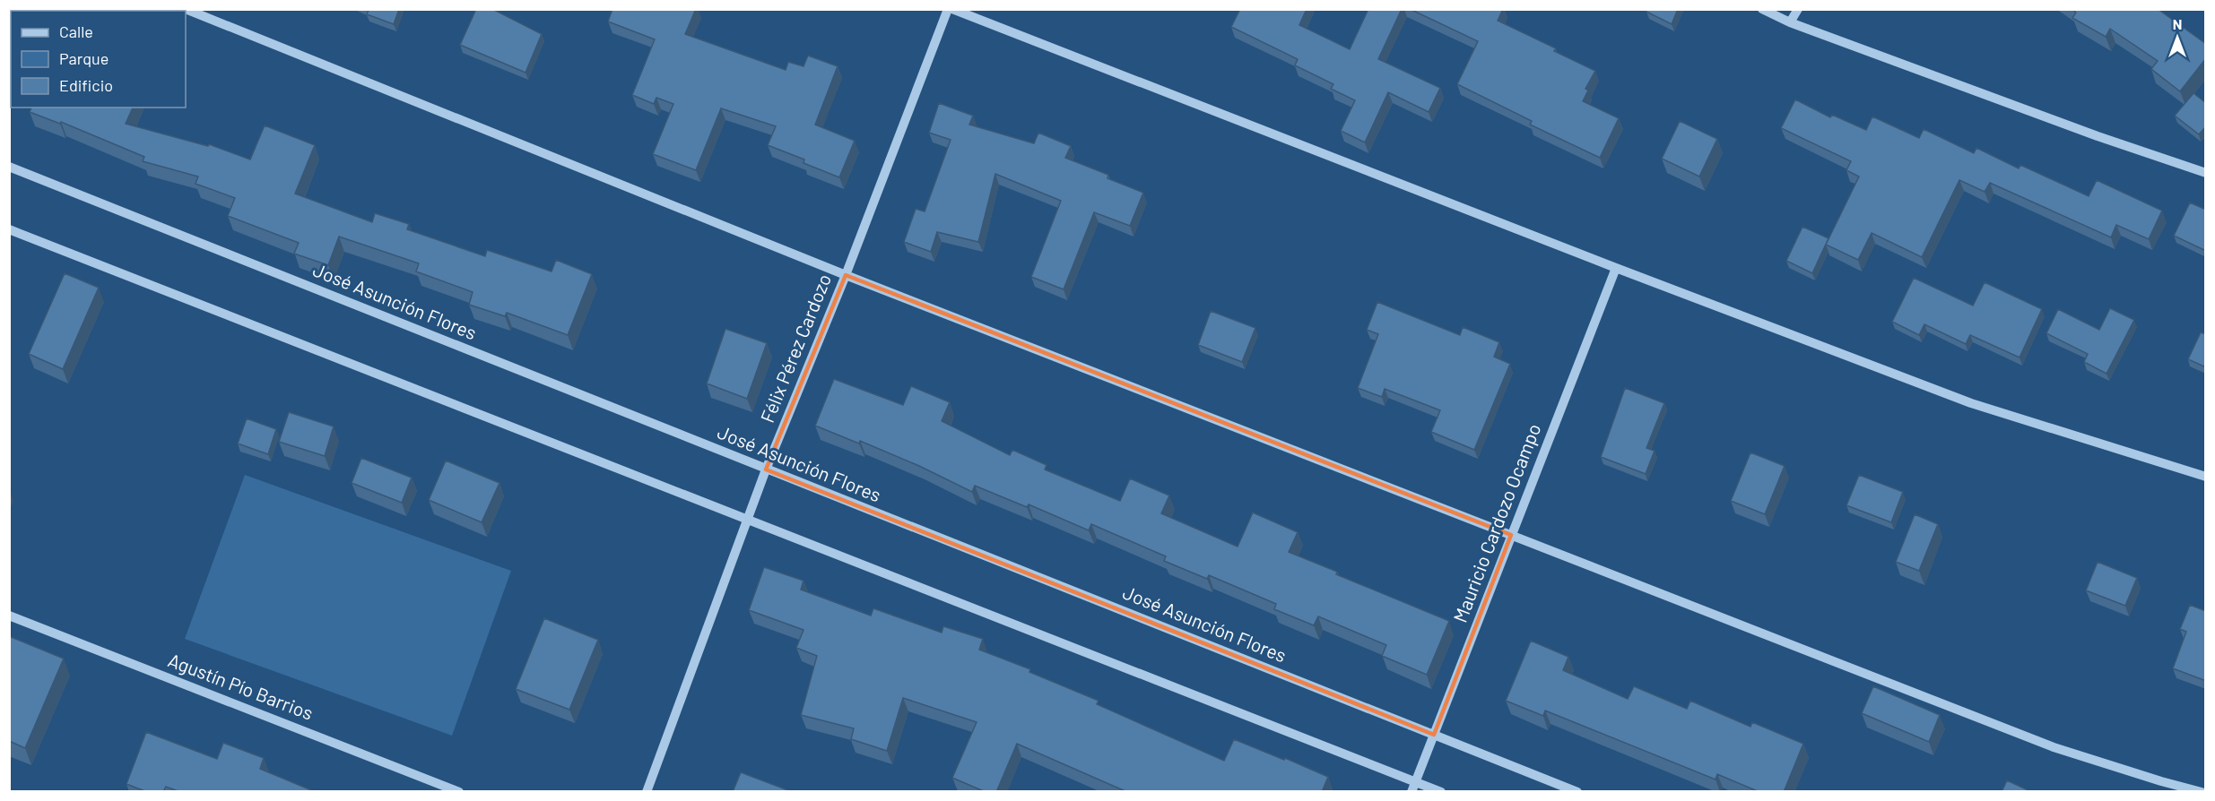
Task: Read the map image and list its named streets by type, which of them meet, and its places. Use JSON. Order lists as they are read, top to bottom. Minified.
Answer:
{"streets":{"street":["José Asunción Flores","Félix Pérez Cardozo","Mauricio Cardozo Ocampo","Agustín Pío Barrios"]},"crossings":[["José Asunción Flores","Félix Pérez Cardozo"],["José Asunción Flores","Mauricio Cardozo Ocampo"]],"legend":["Calle","Parque","Edificio"],"north":"top"}
